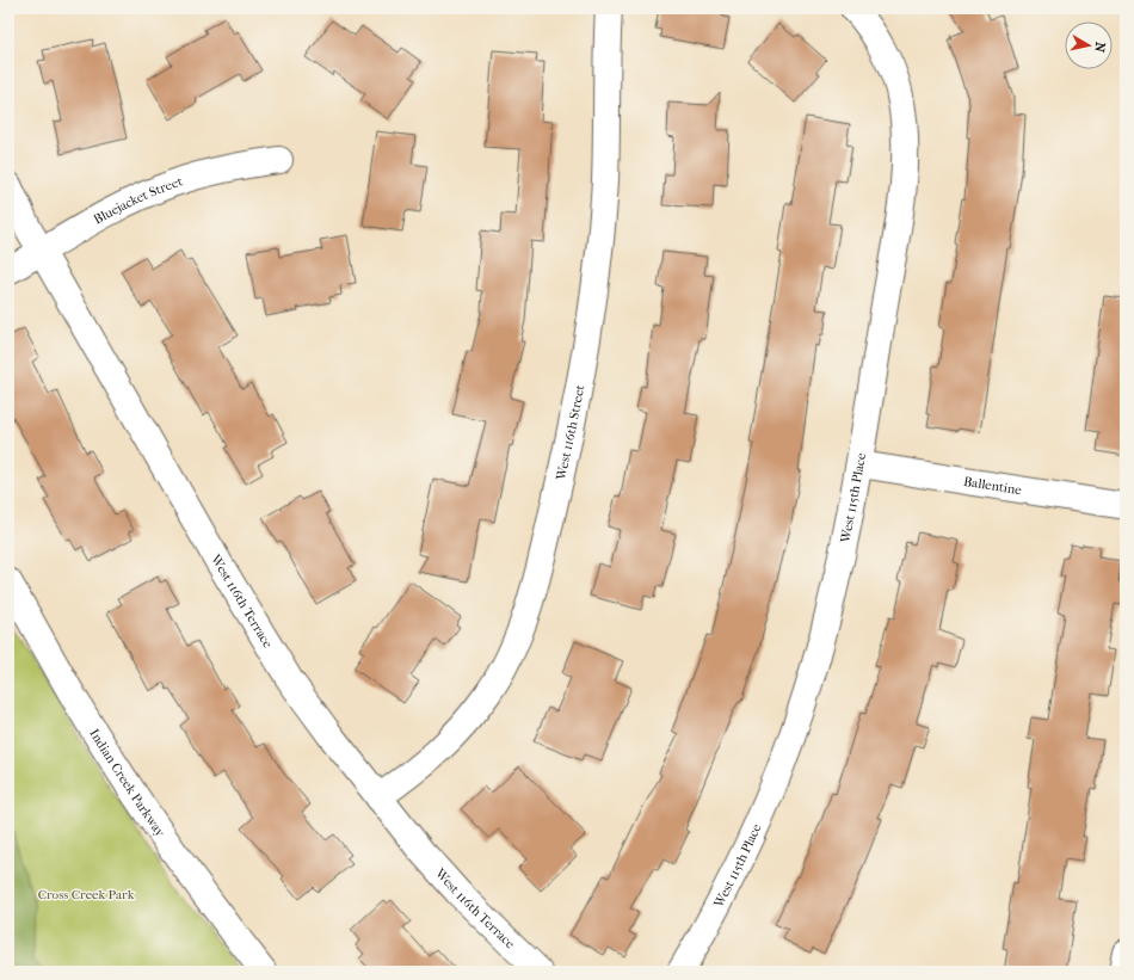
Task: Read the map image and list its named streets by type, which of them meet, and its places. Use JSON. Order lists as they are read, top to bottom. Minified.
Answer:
{"streets":{"street":["Bluejacket Street","West 116th Street","Ballentine","West 115th Place","West 116th Terrace","Indian Creek Parkway"]},"crossings":[["Bluejacket Street","West 116th Terrace"],["West 116th Street","West 116th Terrace"],["Ballentine","West 115th Place"]],"parks":["Cross Creek Park"],"north":"right"}
